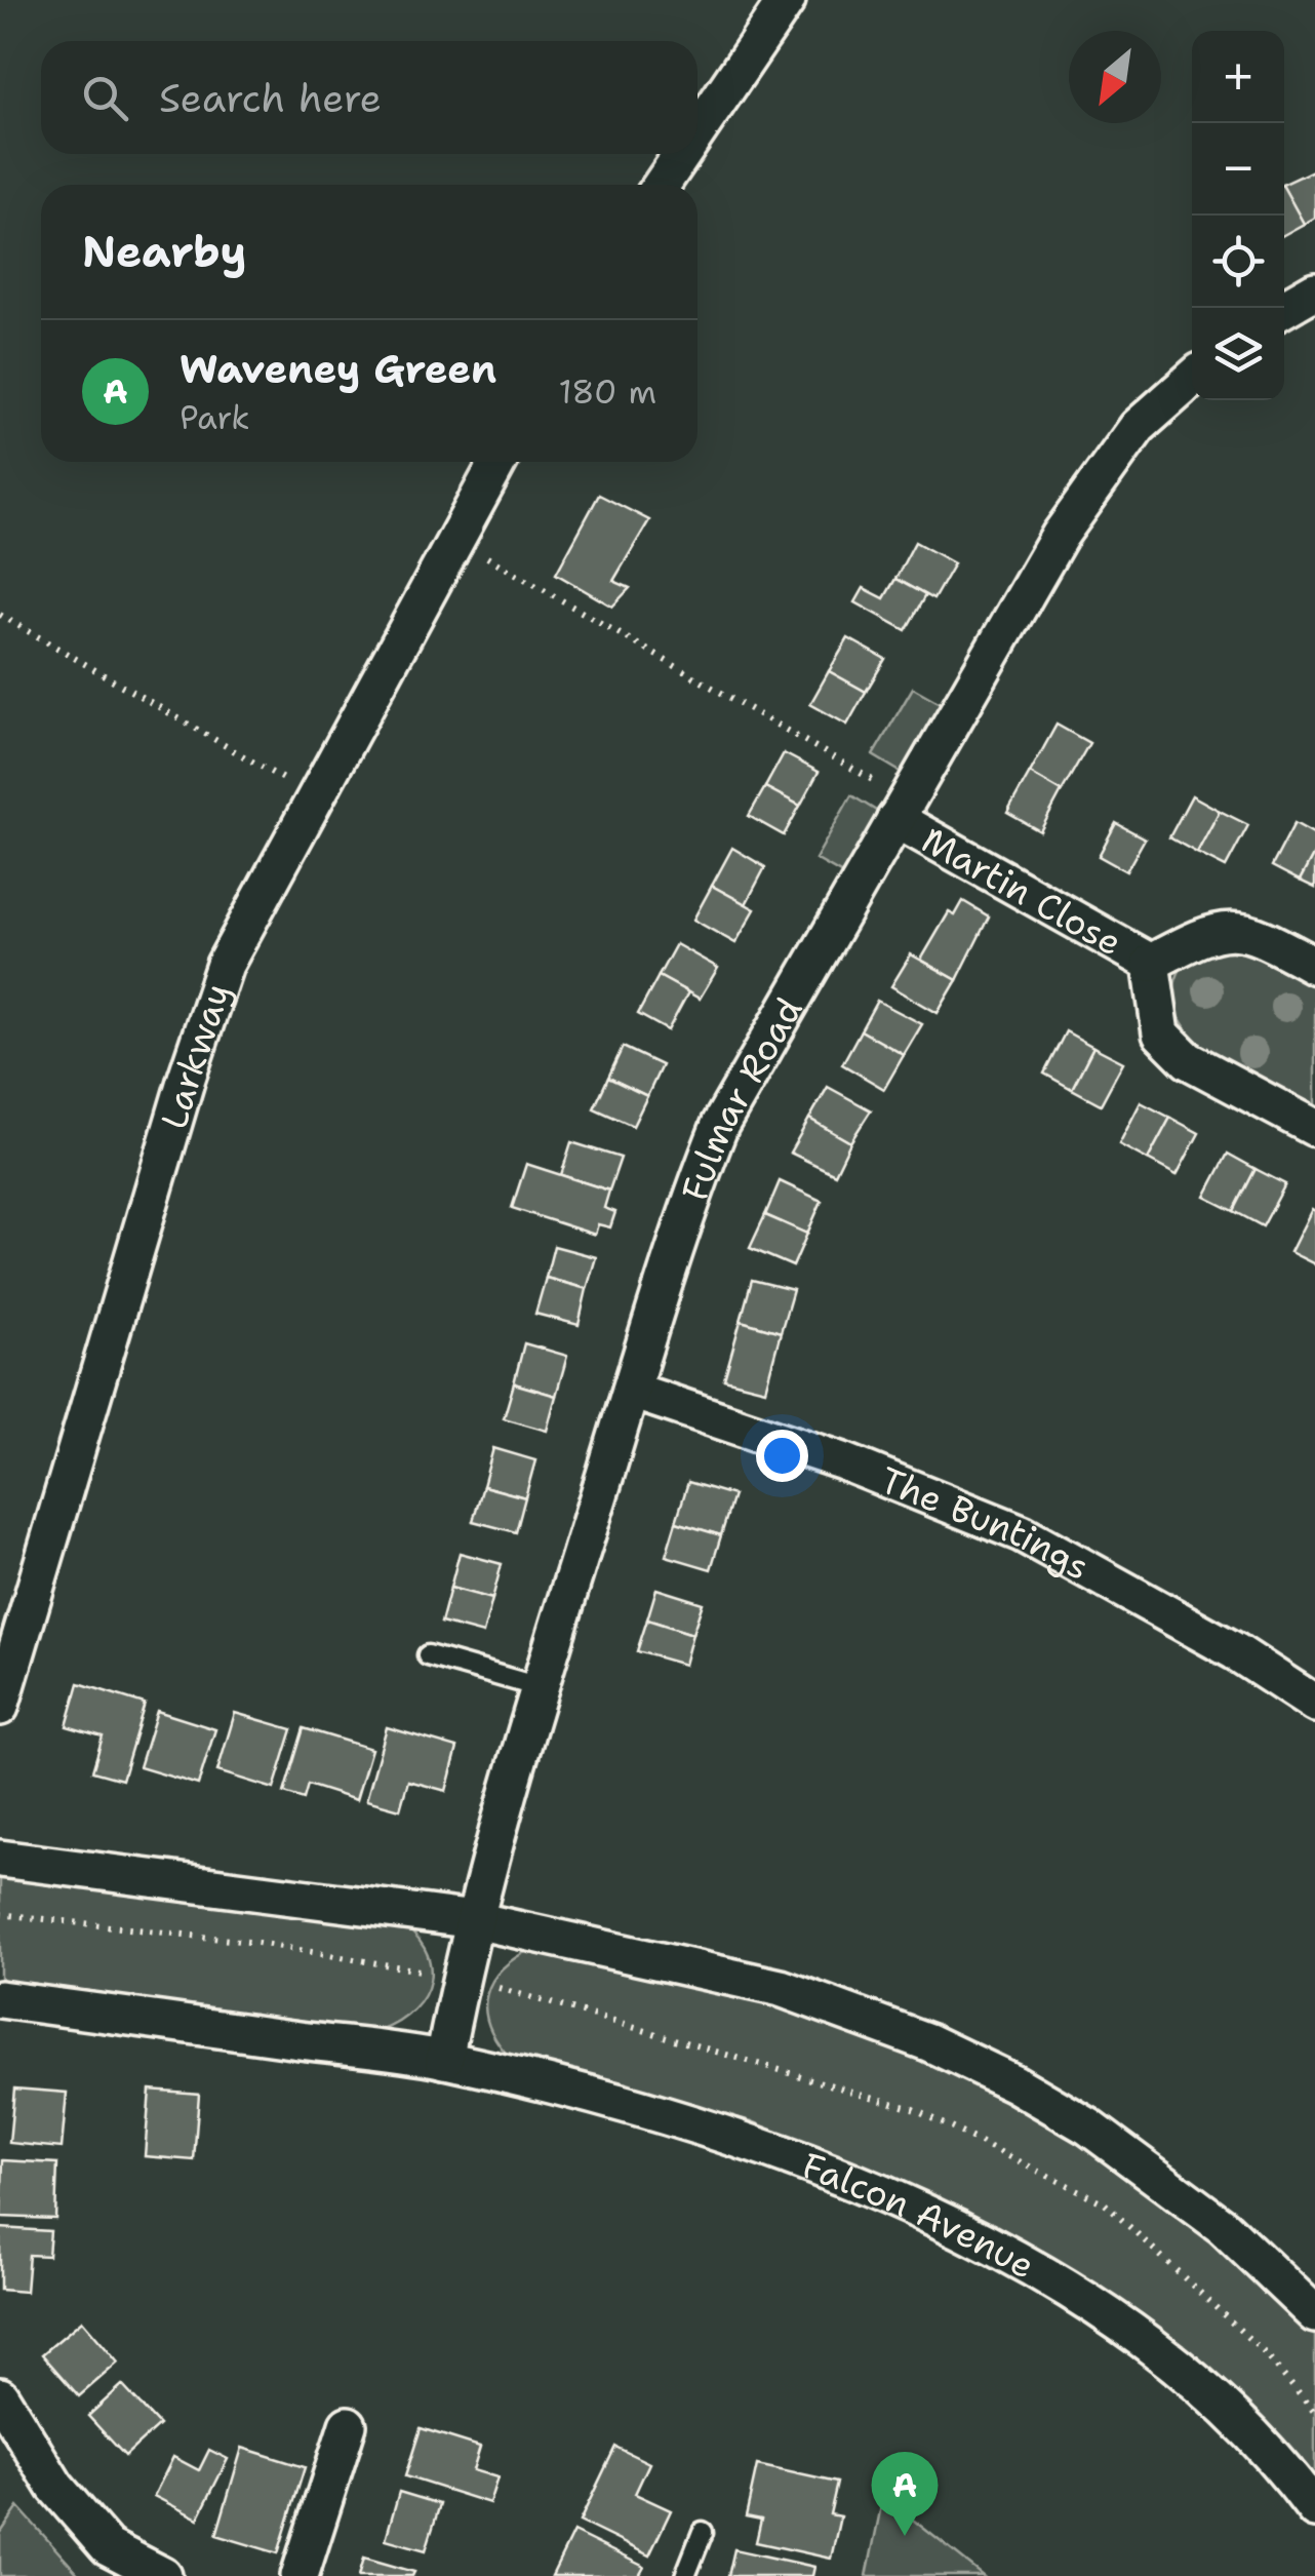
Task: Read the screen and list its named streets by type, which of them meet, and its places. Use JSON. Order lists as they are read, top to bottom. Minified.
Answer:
{"streets":{"street":["Martin Close","Larkway","Fulmar Road","The Buntings","Falcon Avenue"]},"crossings":[["Martin Close","Fulmar Road"],["Fulmar Road","The Buntings"]],"north":"bottom left","page":{"map_buttons":["+","−"],"search":"Search here","heading":"Nearby","list":[{"mark":"A","name":"Waveney Green","note":"Park","value":"180 m"}],"pins":"A"}}
